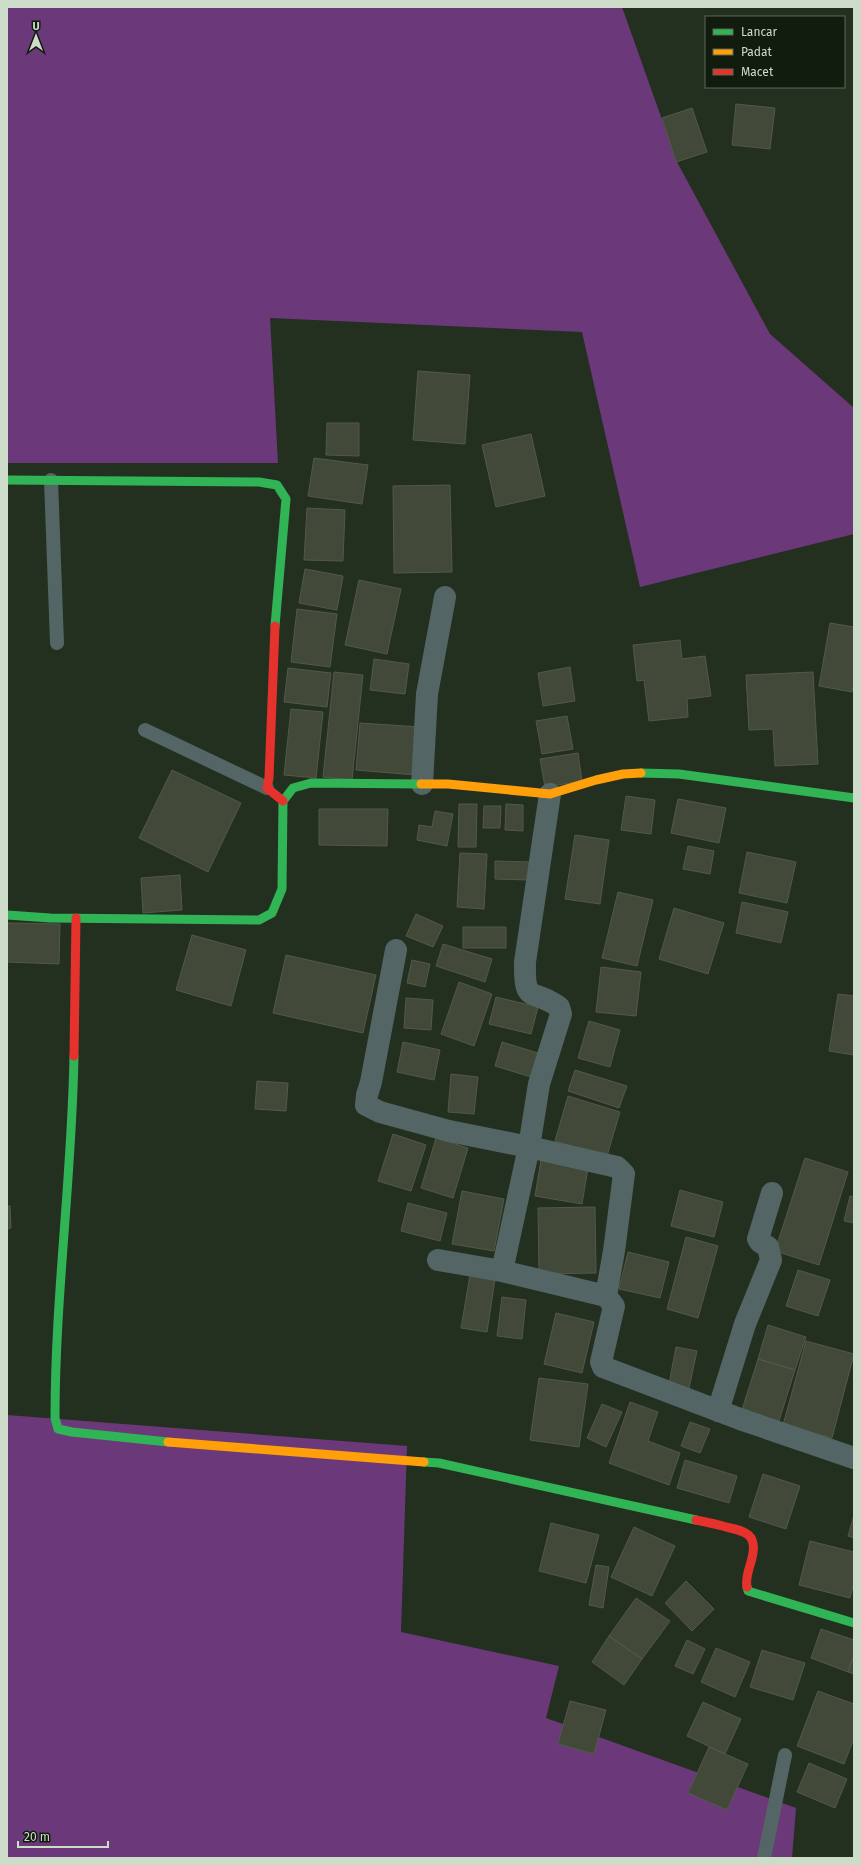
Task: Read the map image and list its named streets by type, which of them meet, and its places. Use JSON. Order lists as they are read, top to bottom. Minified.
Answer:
{"legend":["Lancar","Padat","Macet"],"scale_bar":"20 m","north":"top"}
